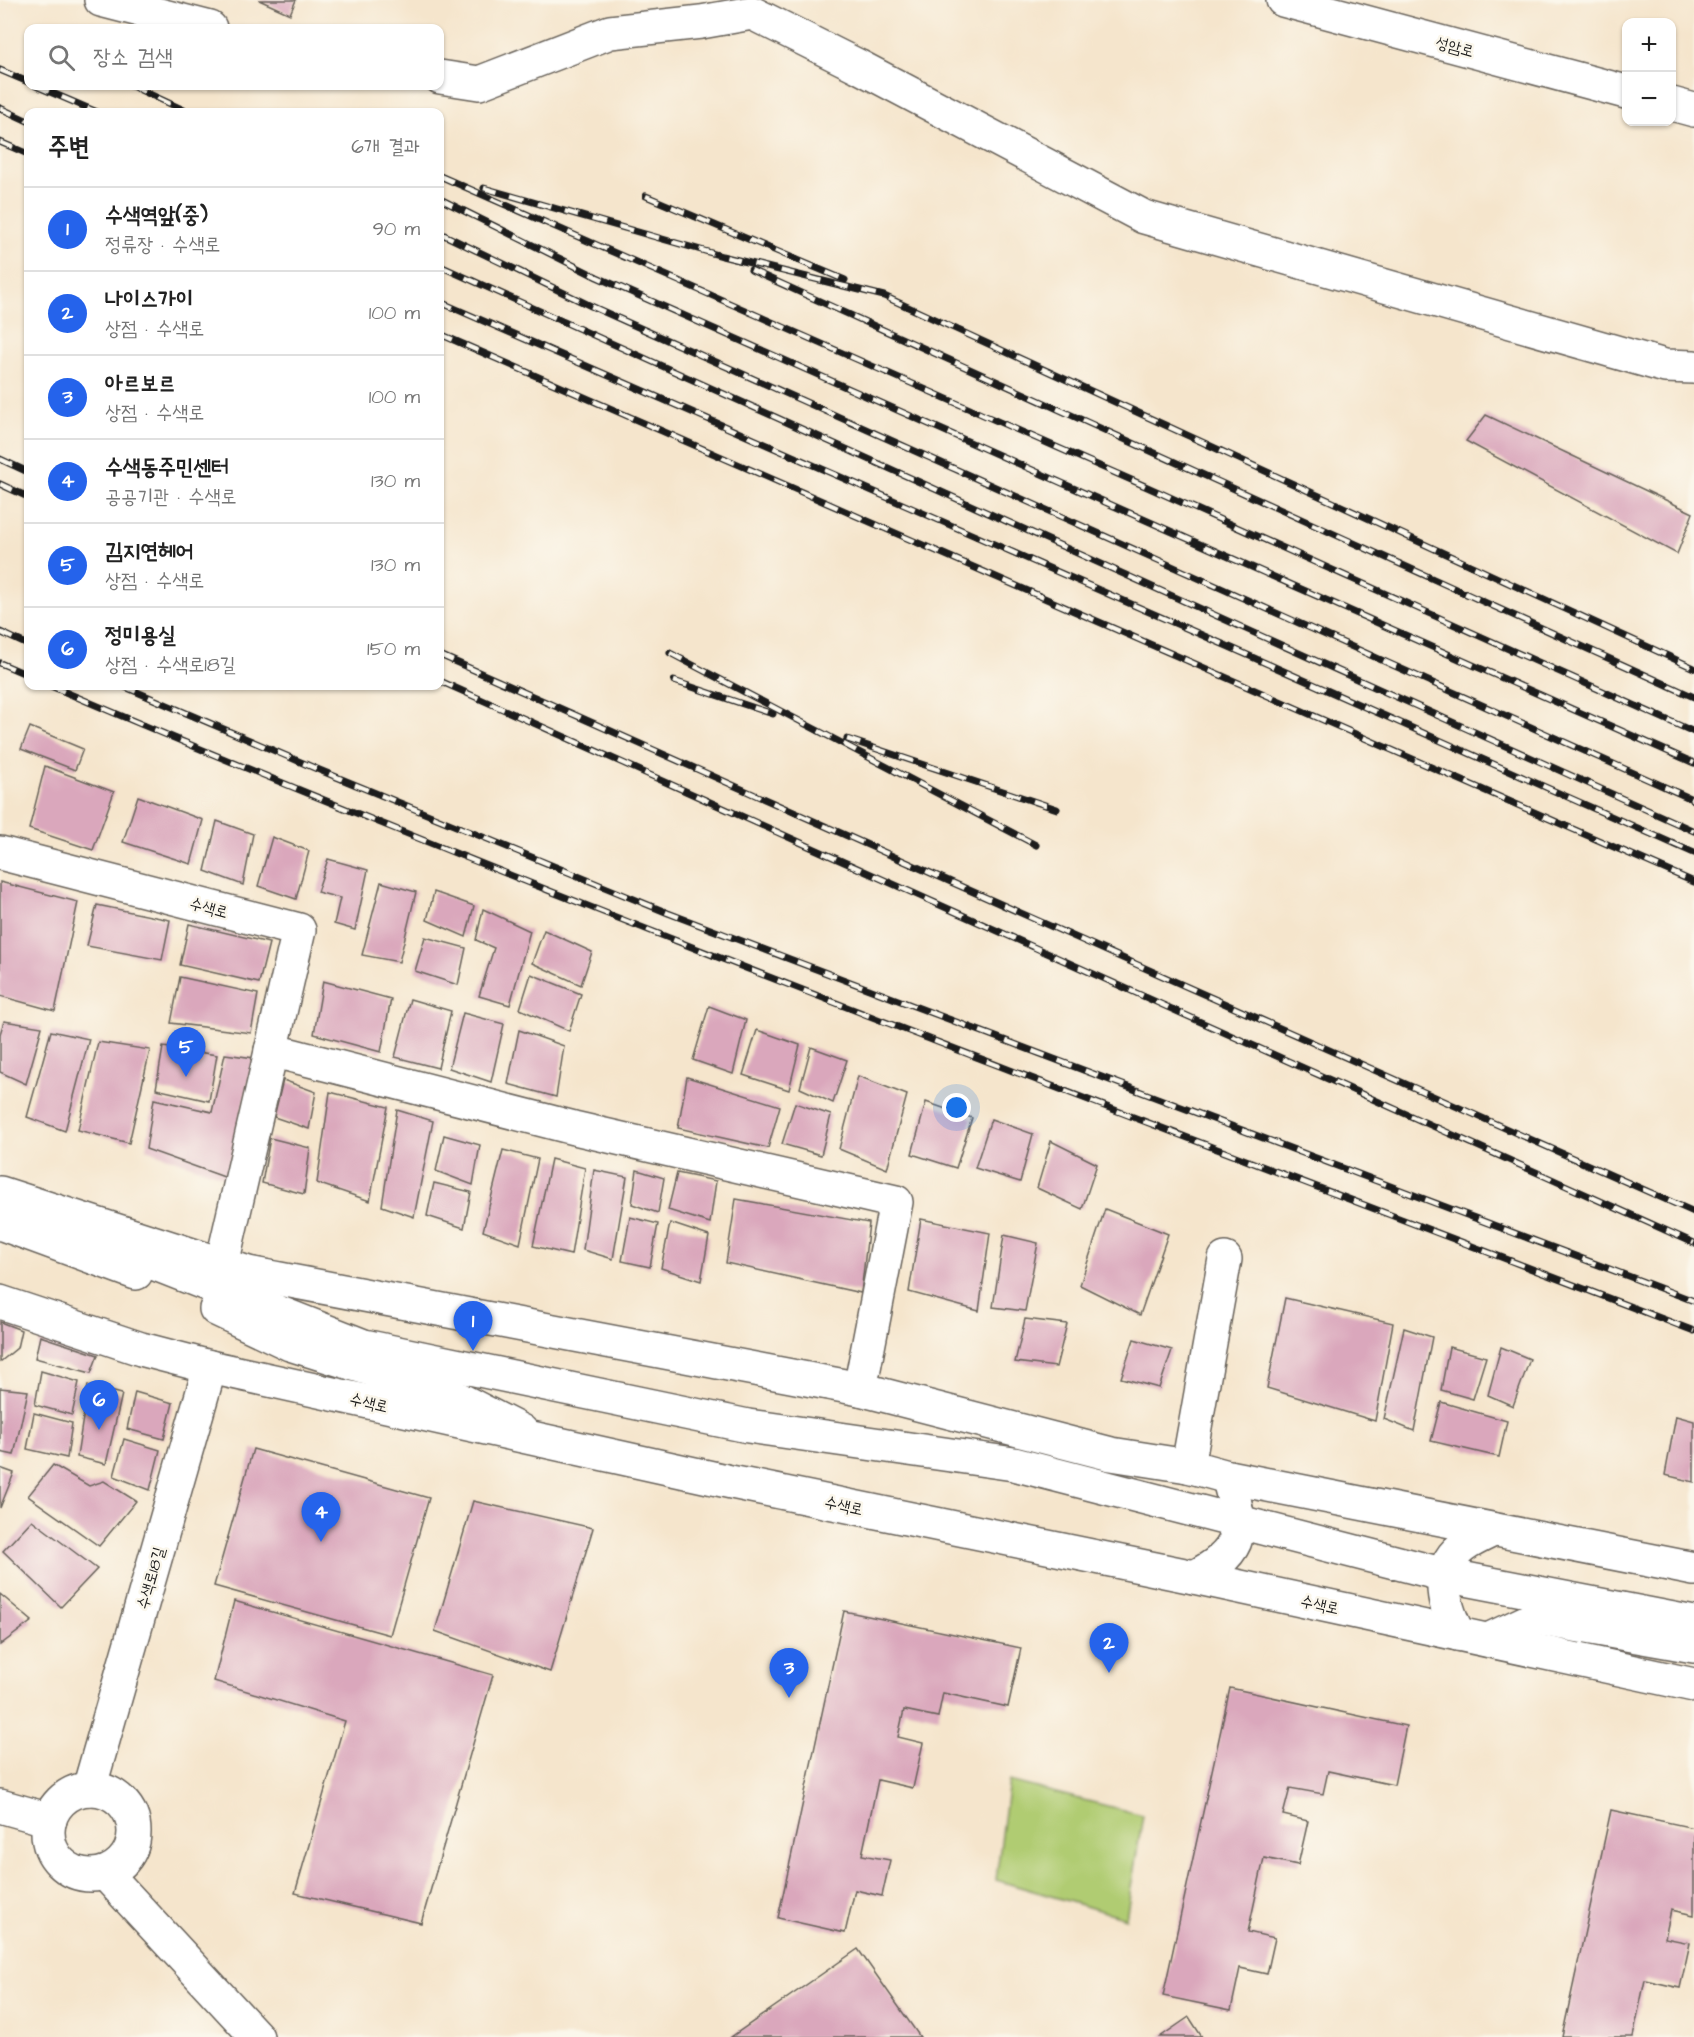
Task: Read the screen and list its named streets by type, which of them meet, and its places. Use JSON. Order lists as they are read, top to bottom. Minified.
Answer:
{"streets":{"main road":["성암로","수색로","수색로18길"]},"crossings":[["수색로","수색로18길"]],"page":{"map_buttons":["+","−"],"search":"장소 검색","heading":["주변","6개 결과"],"list":[{"mark":"1","name":"수색역앞(중)","note":"정류장 · 수색로","value":"90 m"},{"mark":"2","name":"나이스가이","note":"상점 · 수색로","value":"100 m"},{"mark":"3","name":"아르보르","note":"상점 · 수색로","value":"100 m"},{"mark":"4","name":"수색동주민센터","note":"공공기관 · 수색로","value":"130 m"},{"mark":"5","name":"김지연헤어","note":"상점 · 수색로","value":"130 m"},{"mark":"6","name":"정미용실","note":"상점 · 수색로18길","value":"150 m"}],"pins":["5","1","6","4","2","3"]}}
